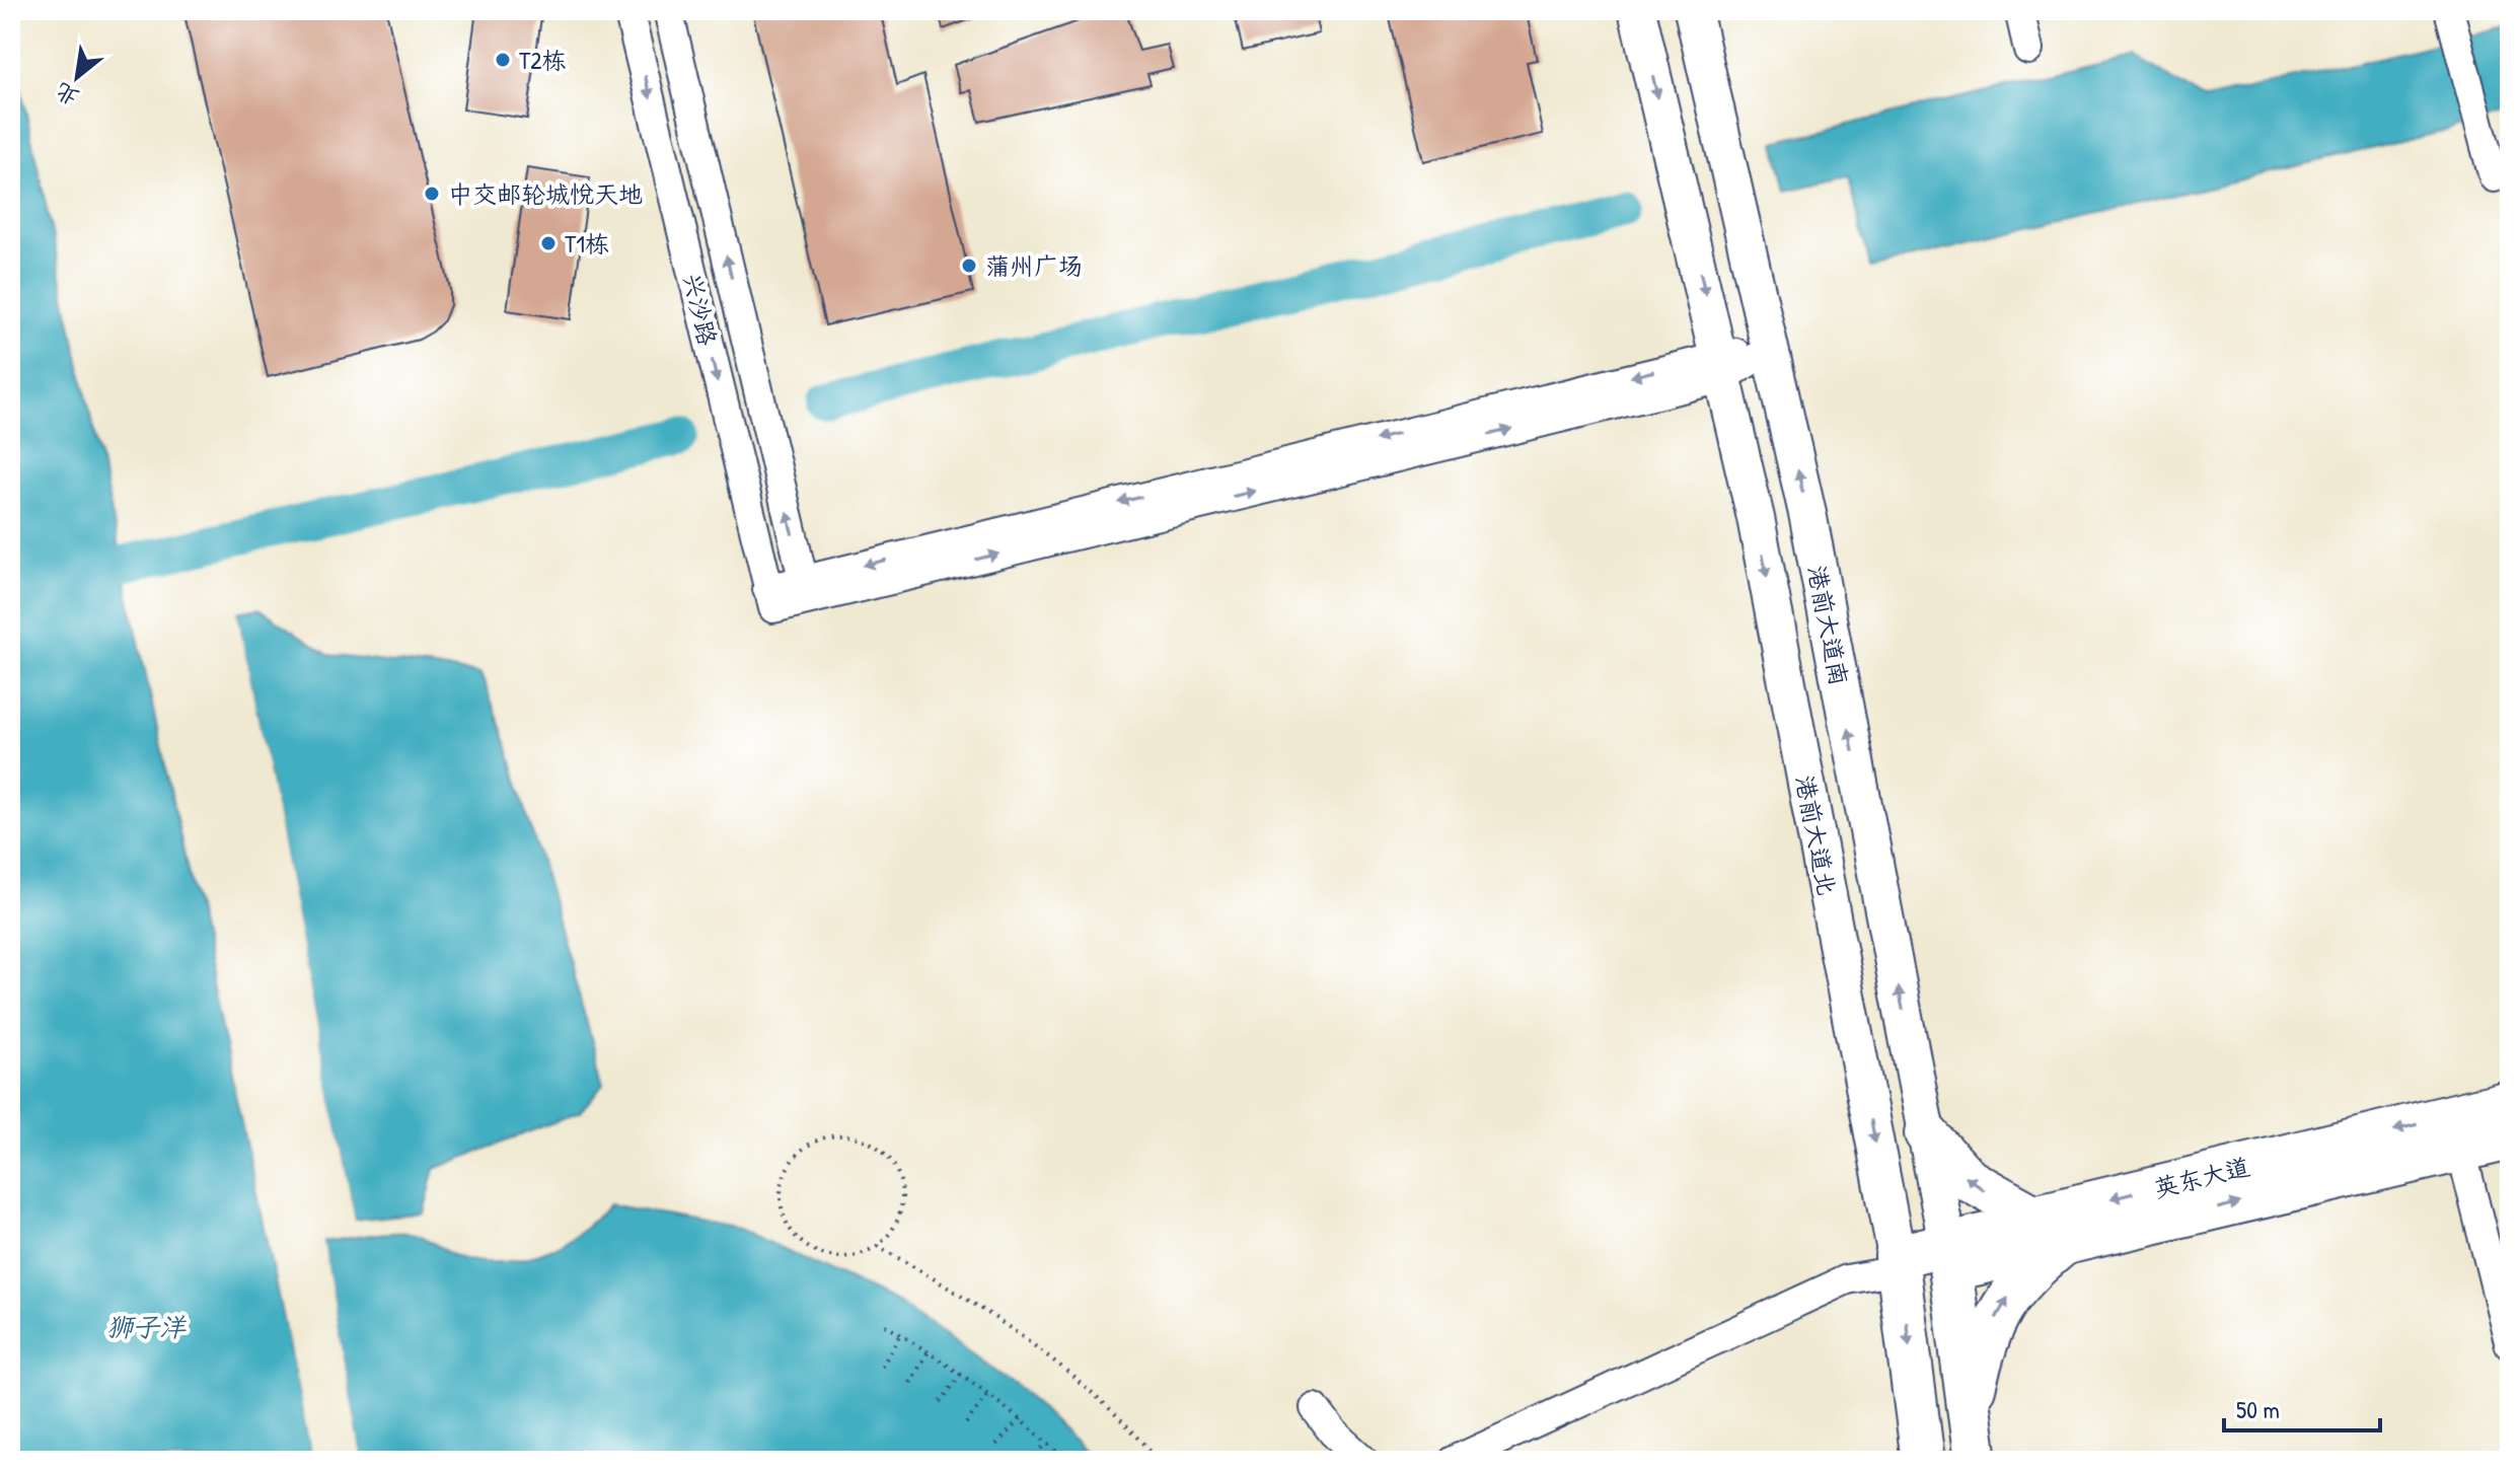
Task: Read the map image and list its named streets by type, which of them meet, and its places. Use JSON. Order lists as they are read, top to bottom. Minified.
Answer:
{"streets":{"highway":["港前大道北","英东大道"],"main road":["港前大道南"],"street":["兴沙路"]},"crossings":[["港前大道南","英东大道"],["港前大道北","英东大道"]],"one_way":["港前大道南","港前大道北"],"water":["狮子洋"],"places":["T2栋","中交邮轮城悦天地","T1栋","蒲州广场"],"scale_bar":"50 m","north":"bottom left"}
